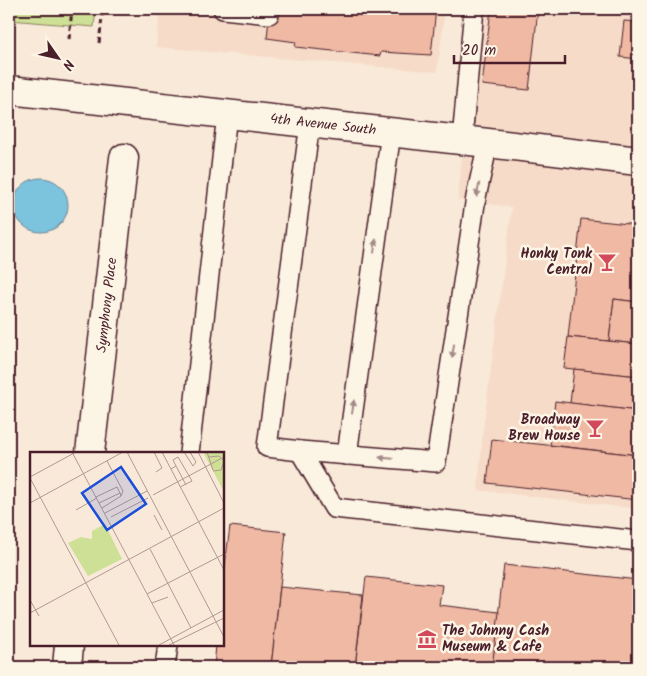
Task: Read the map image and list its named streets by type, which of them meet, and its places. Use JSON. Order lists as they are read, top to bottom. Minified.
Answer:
{"streets":{"street":["4th Avenue South","Symphony Place"]},"places":{"bar":["Honky Tonk Central","Broadway Brew House"],"museum":["The Johnny Cash Museum & Cafe"]},"scale_bar":"20 m","north":"bottom right"}
